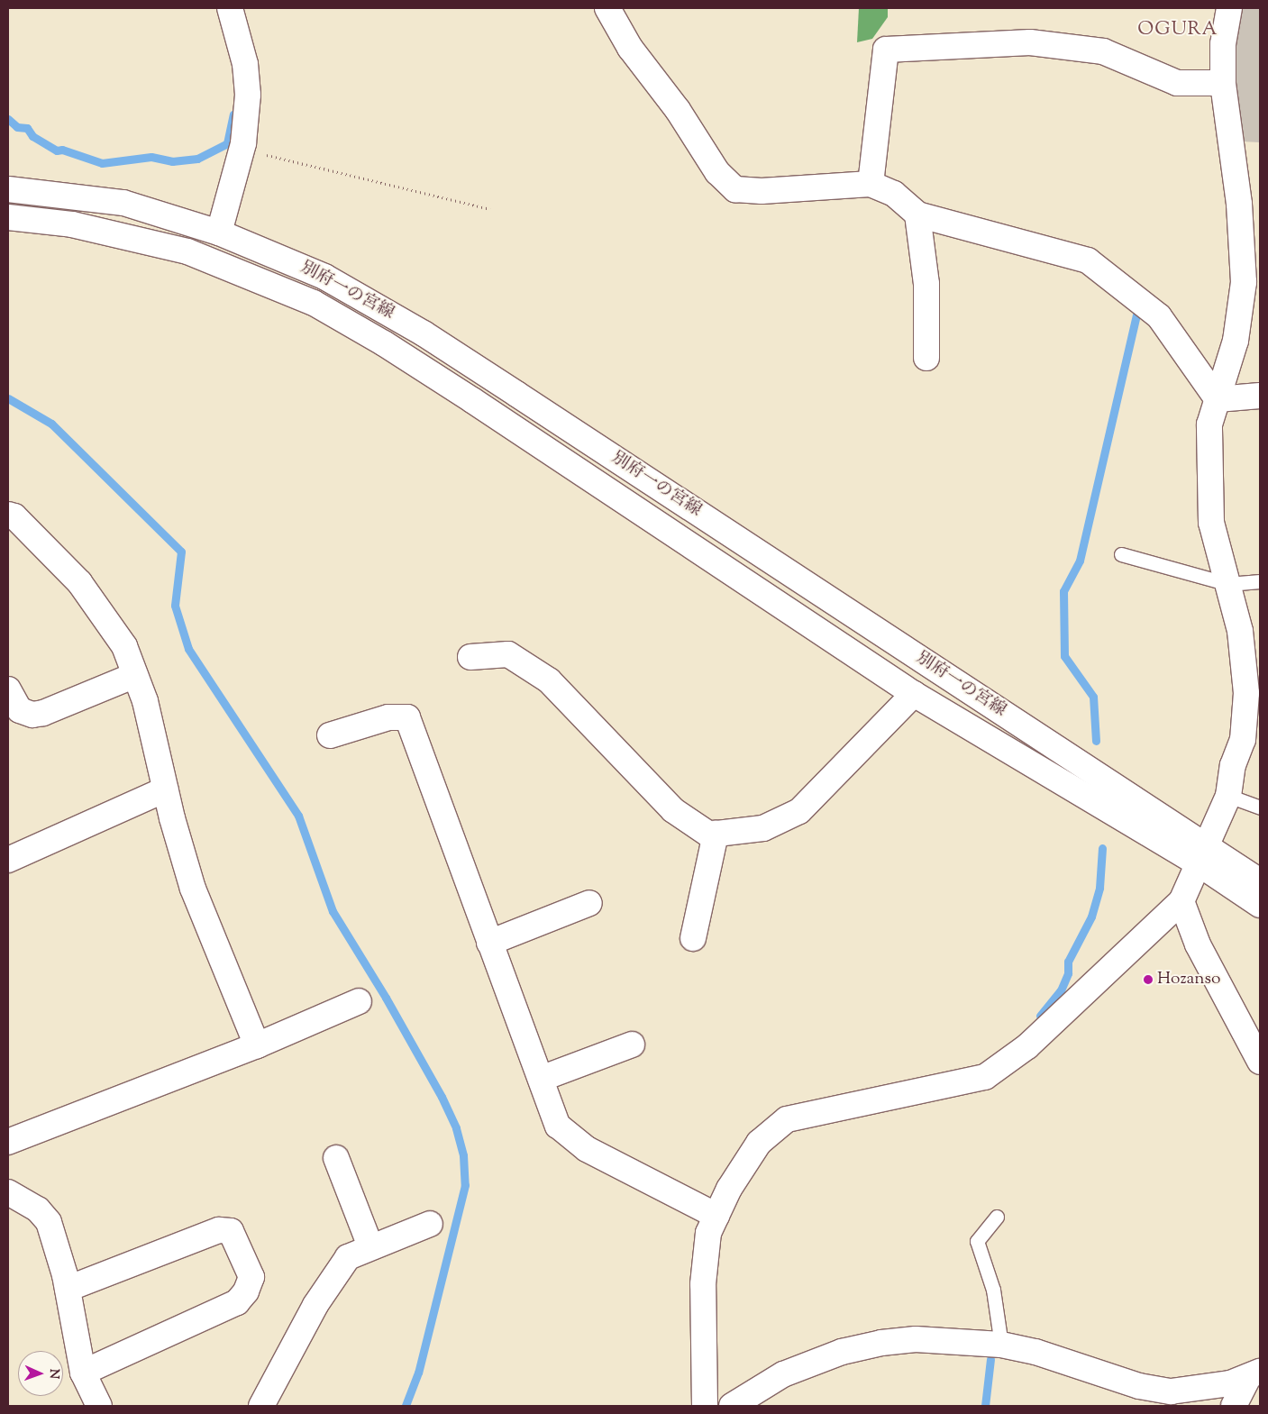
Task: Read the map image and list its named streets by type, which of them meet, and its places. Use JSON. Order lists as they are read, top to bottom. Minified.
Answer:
{"streets":{"street":["別府一の宮線"]},"districts":["OGURA"],"places":["Hozanso"],"north":"right"}
